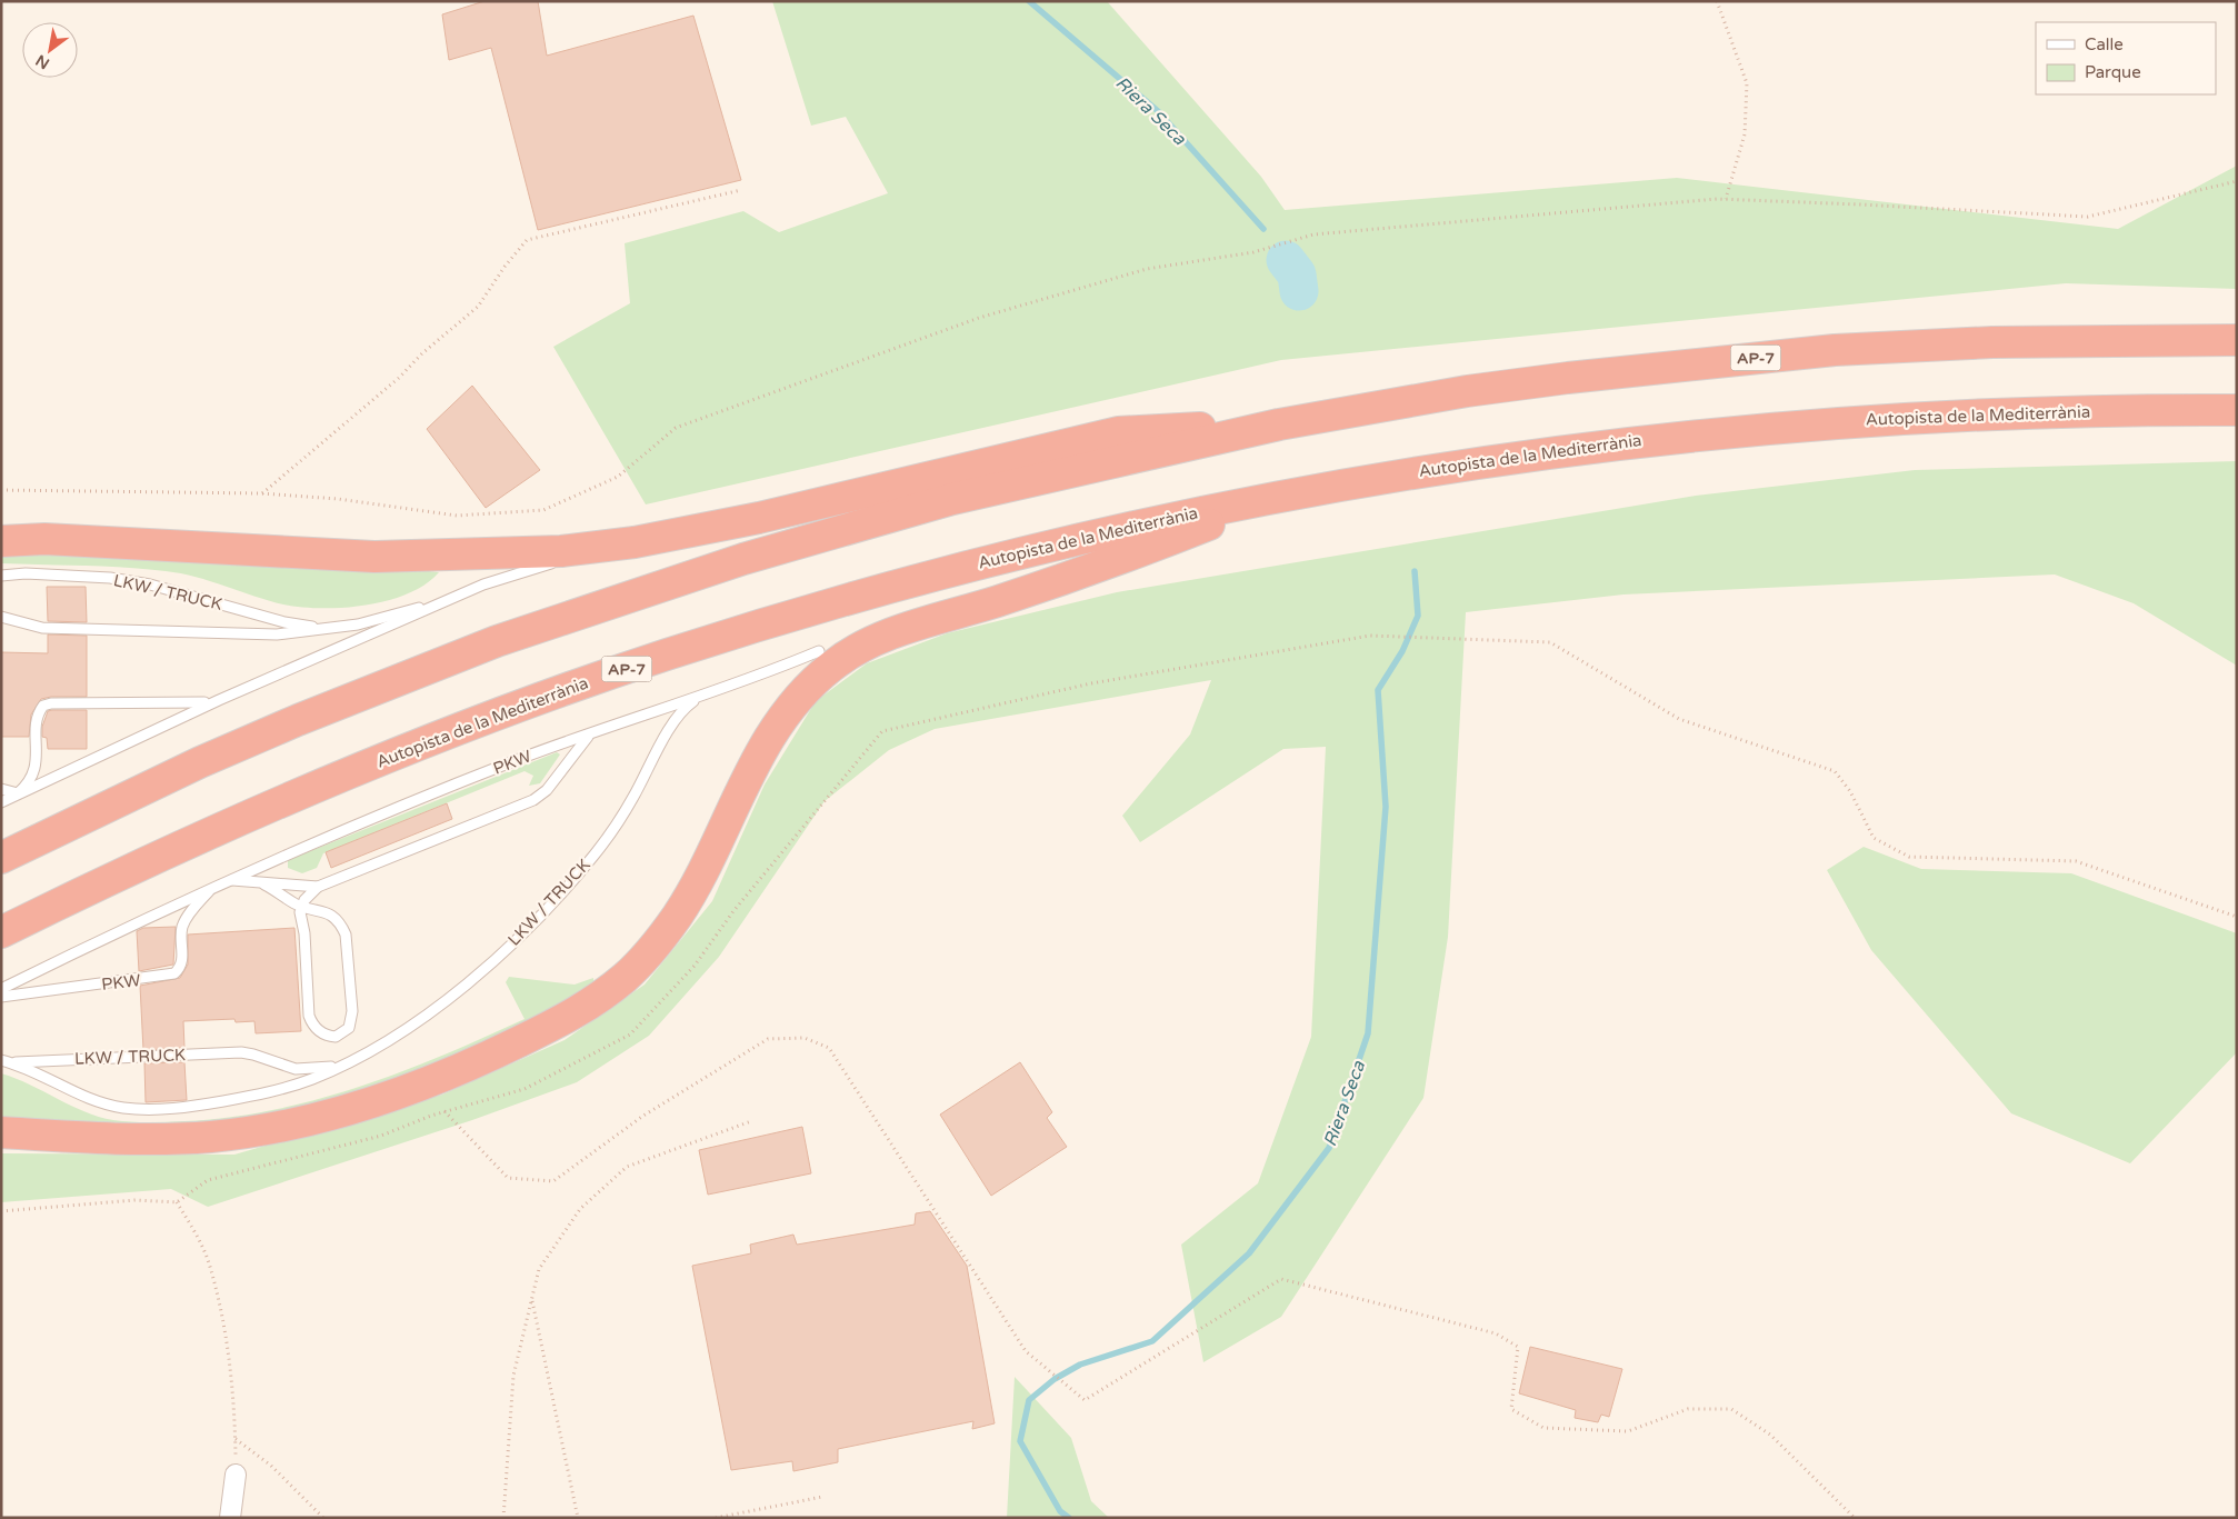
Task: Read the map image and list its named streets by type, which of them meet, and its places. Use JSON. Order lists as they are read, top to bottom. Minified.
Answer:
{"streets":{"highway":["AP-7","Autopista de la Mediterrània"],"lane":["LKW / TRUCK","PKW"]},"crossings":[["LKW / TRUCK","PKW"]],"water":["Riera Seca"],"legend":["Calle","Parque"],"north":"bottom left"}
